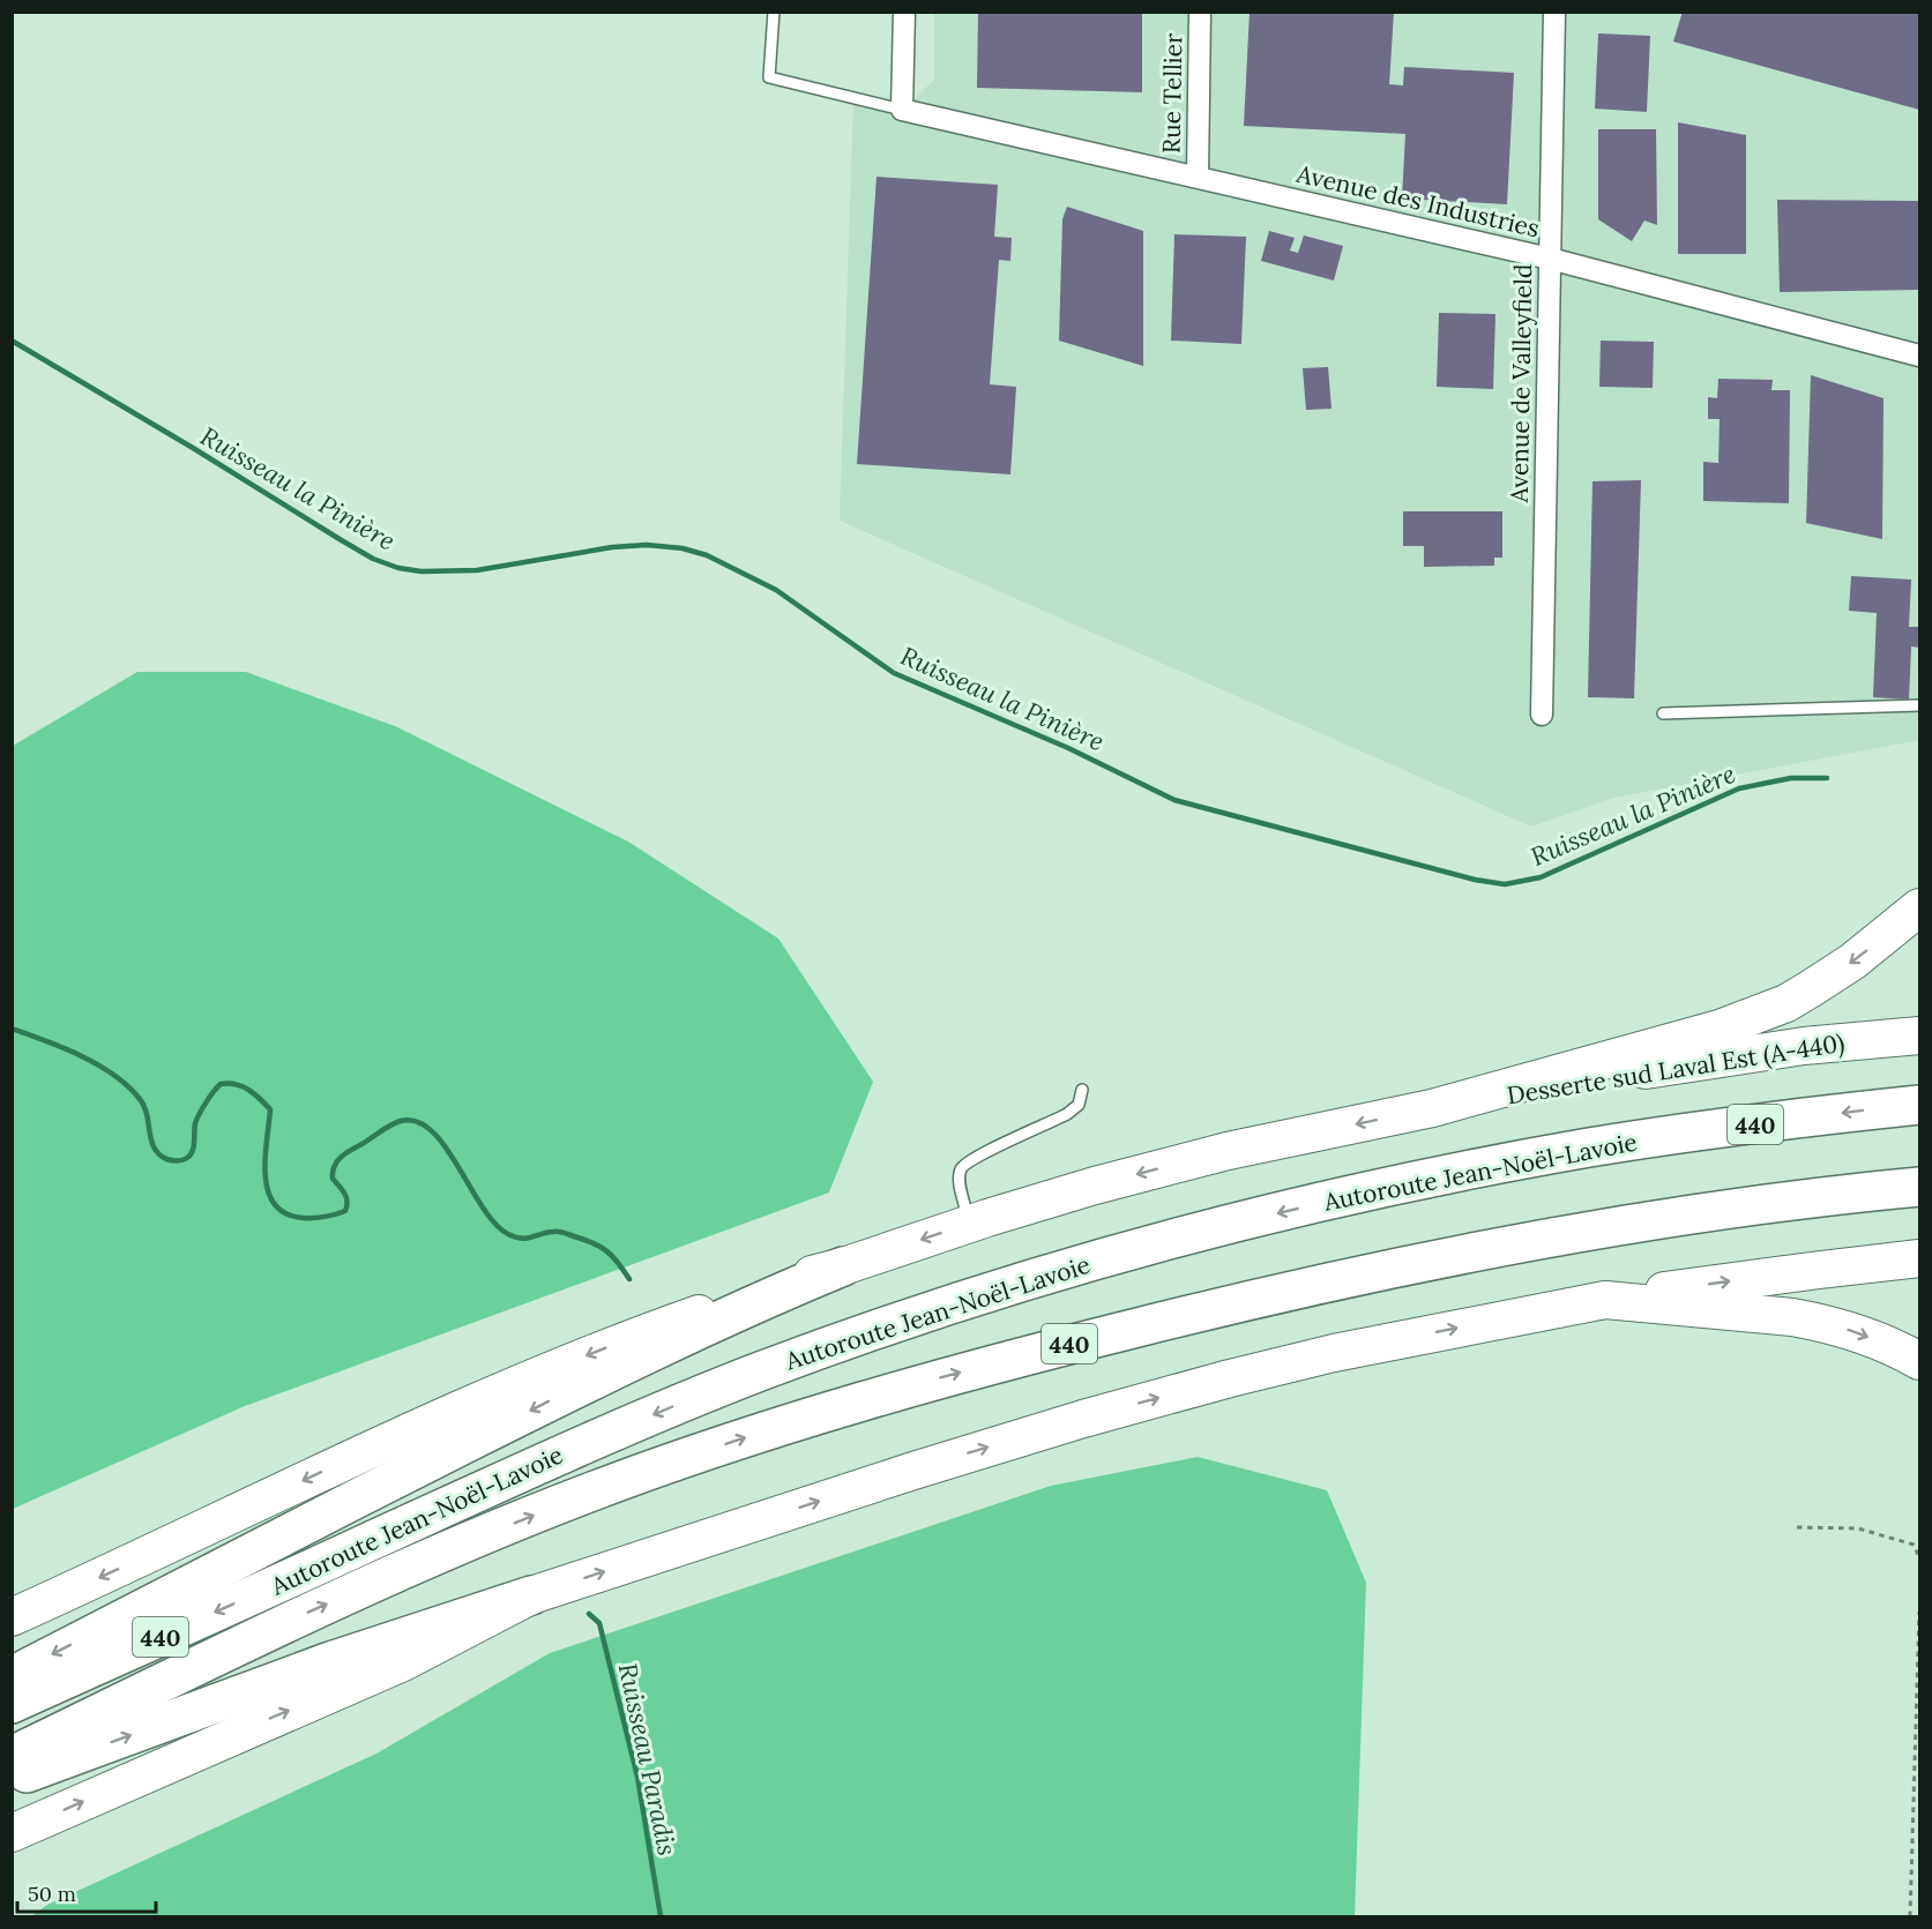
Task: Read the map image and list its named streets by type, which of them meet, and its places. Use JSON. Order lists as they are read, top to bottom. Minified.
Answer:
{"streets":{"highway":["Desserte sud Laval Est (A-440)","440","Autoroute Jean-Noël-Lavoie"],"street":["Rue Tellier","Avenue des Industries","Avenue de Valleyfield"]},"crossings":[["Rue Tellier","Avenue des Industries"],["Avenue des Industries","Avenue de Valleyfield"]],"water":["Ruisseau la Pinière","Ruisseau Paradis"],"scale_bar":"50 m"}
